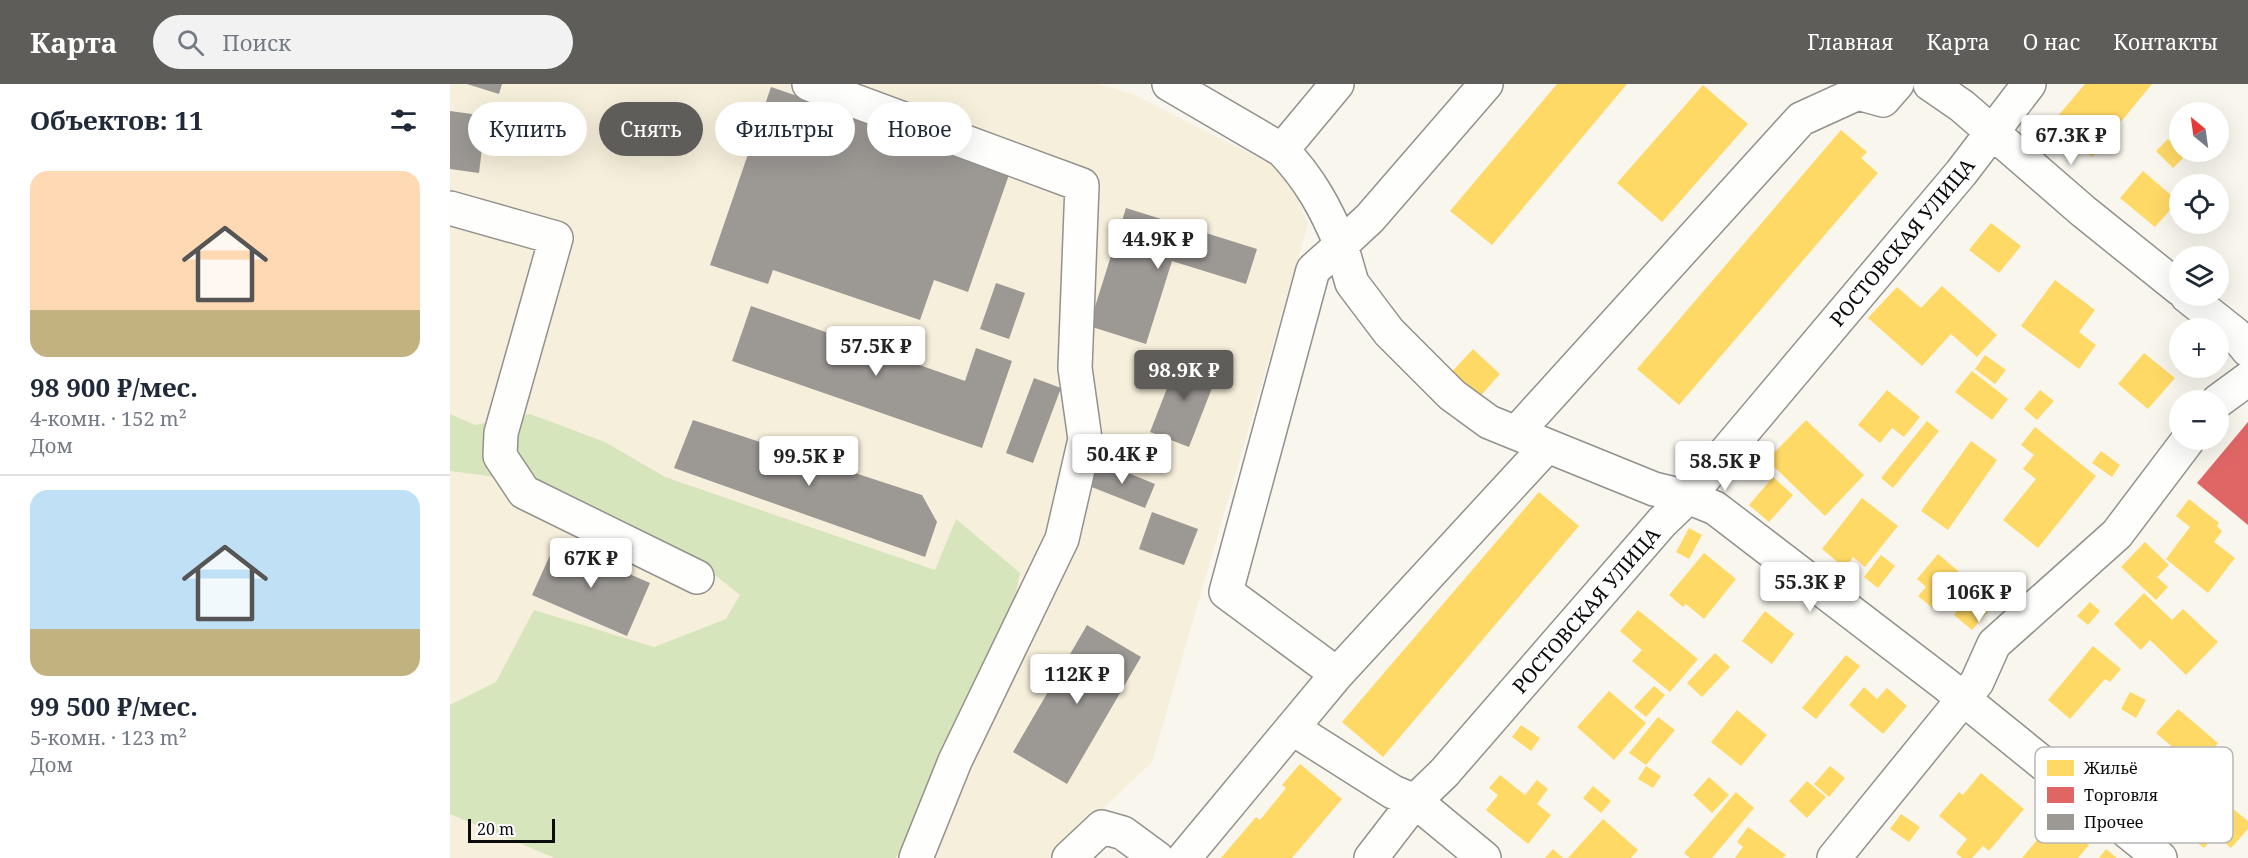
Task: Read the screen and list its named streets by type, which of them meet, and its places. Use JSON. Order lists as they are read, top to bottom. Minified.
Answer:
{"streets":{"street":["РОСТОВСКАЯ УЛИЦА"]},"legend":["Жильё","Торговля","Прочее"],"scale_bar":"20 m","north":"top left","page":{"header":"Карта","search":"Поиск","nav":["Главная","Карта","О нас","Контакты"],"heading":"Объектов: 11","map_buttons":["+","−"],"chip":["Купить","Снять","Фильтры","Новое"],"price":["67.3K ₽","44.9K ₽","57.5K ₽","98.9K ₽","50.4K ₽","99.5K ₽","58.5K ₽","67K ₽","55.3K ₽","106K ₽","112K ₽"],"list":[{"name":"98 900 ₽/мес.","note":"4-комн. · 152 m² · Дом"},{"name":"99 500 ₽/мес.","note":"5-комн. · 123 m² · Дом"}],"scale":"20 m"}}
